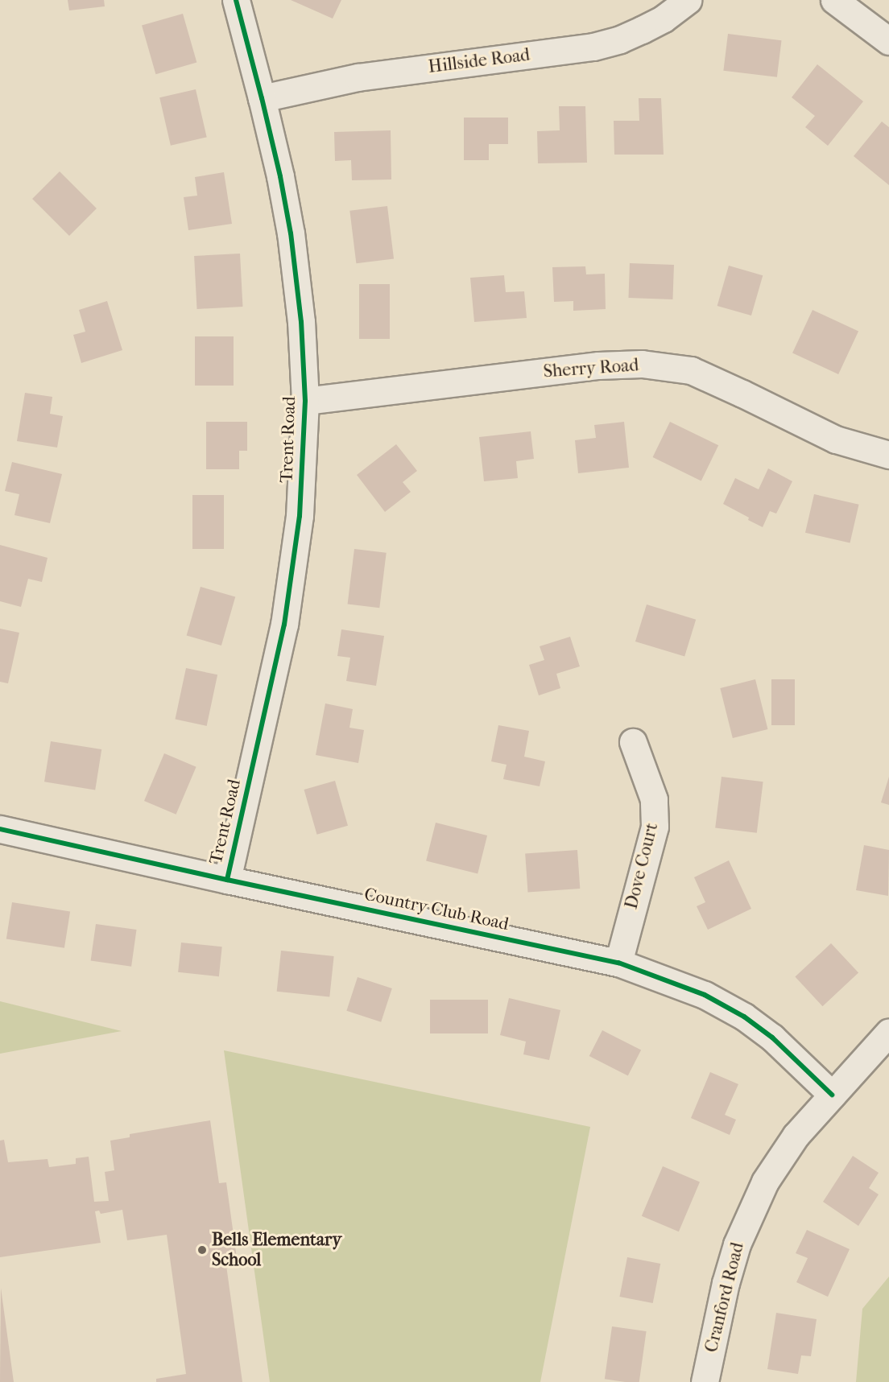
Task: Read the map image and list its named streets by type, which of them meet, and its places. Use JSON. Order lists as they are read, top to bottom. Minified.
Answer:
{"streets":{"street":["Hillside Road","Sherry Road","Trent Road","Dove Court","Country Club Road","Cranford Road"]},"crossings":[["Hillside Road","Trent Road"],["Sherry Road","Trent Road"],["Trent Road","Country Club Road"],["Dove Court","Country Club Road"],["Country Club Road","Cranford Road"]],"places":["Bells Elementary School"]}
